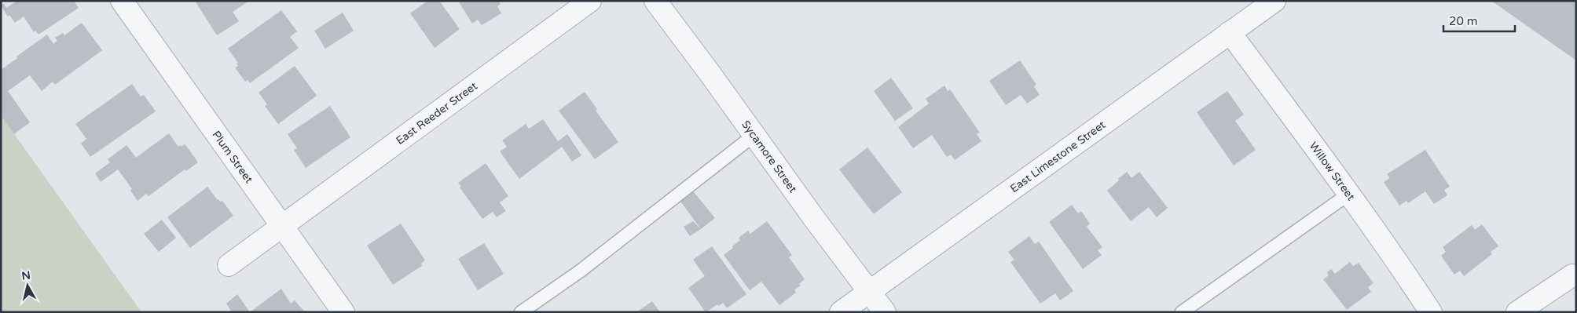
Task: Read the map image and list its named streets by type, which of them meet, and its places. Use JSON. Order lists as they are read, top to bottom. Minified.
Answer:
{"streets":{"street":["East Reeder Street","East Limestone Street","Plum Street","Sycamore Street","Willow Street"]},"crossings":[["East Reeder Street","Plum Street"],["East Limestone Street","Sycamore Street"],["East Limestone Street","Willow Street"]],"scale_bar":"20 m","north":"top"}
